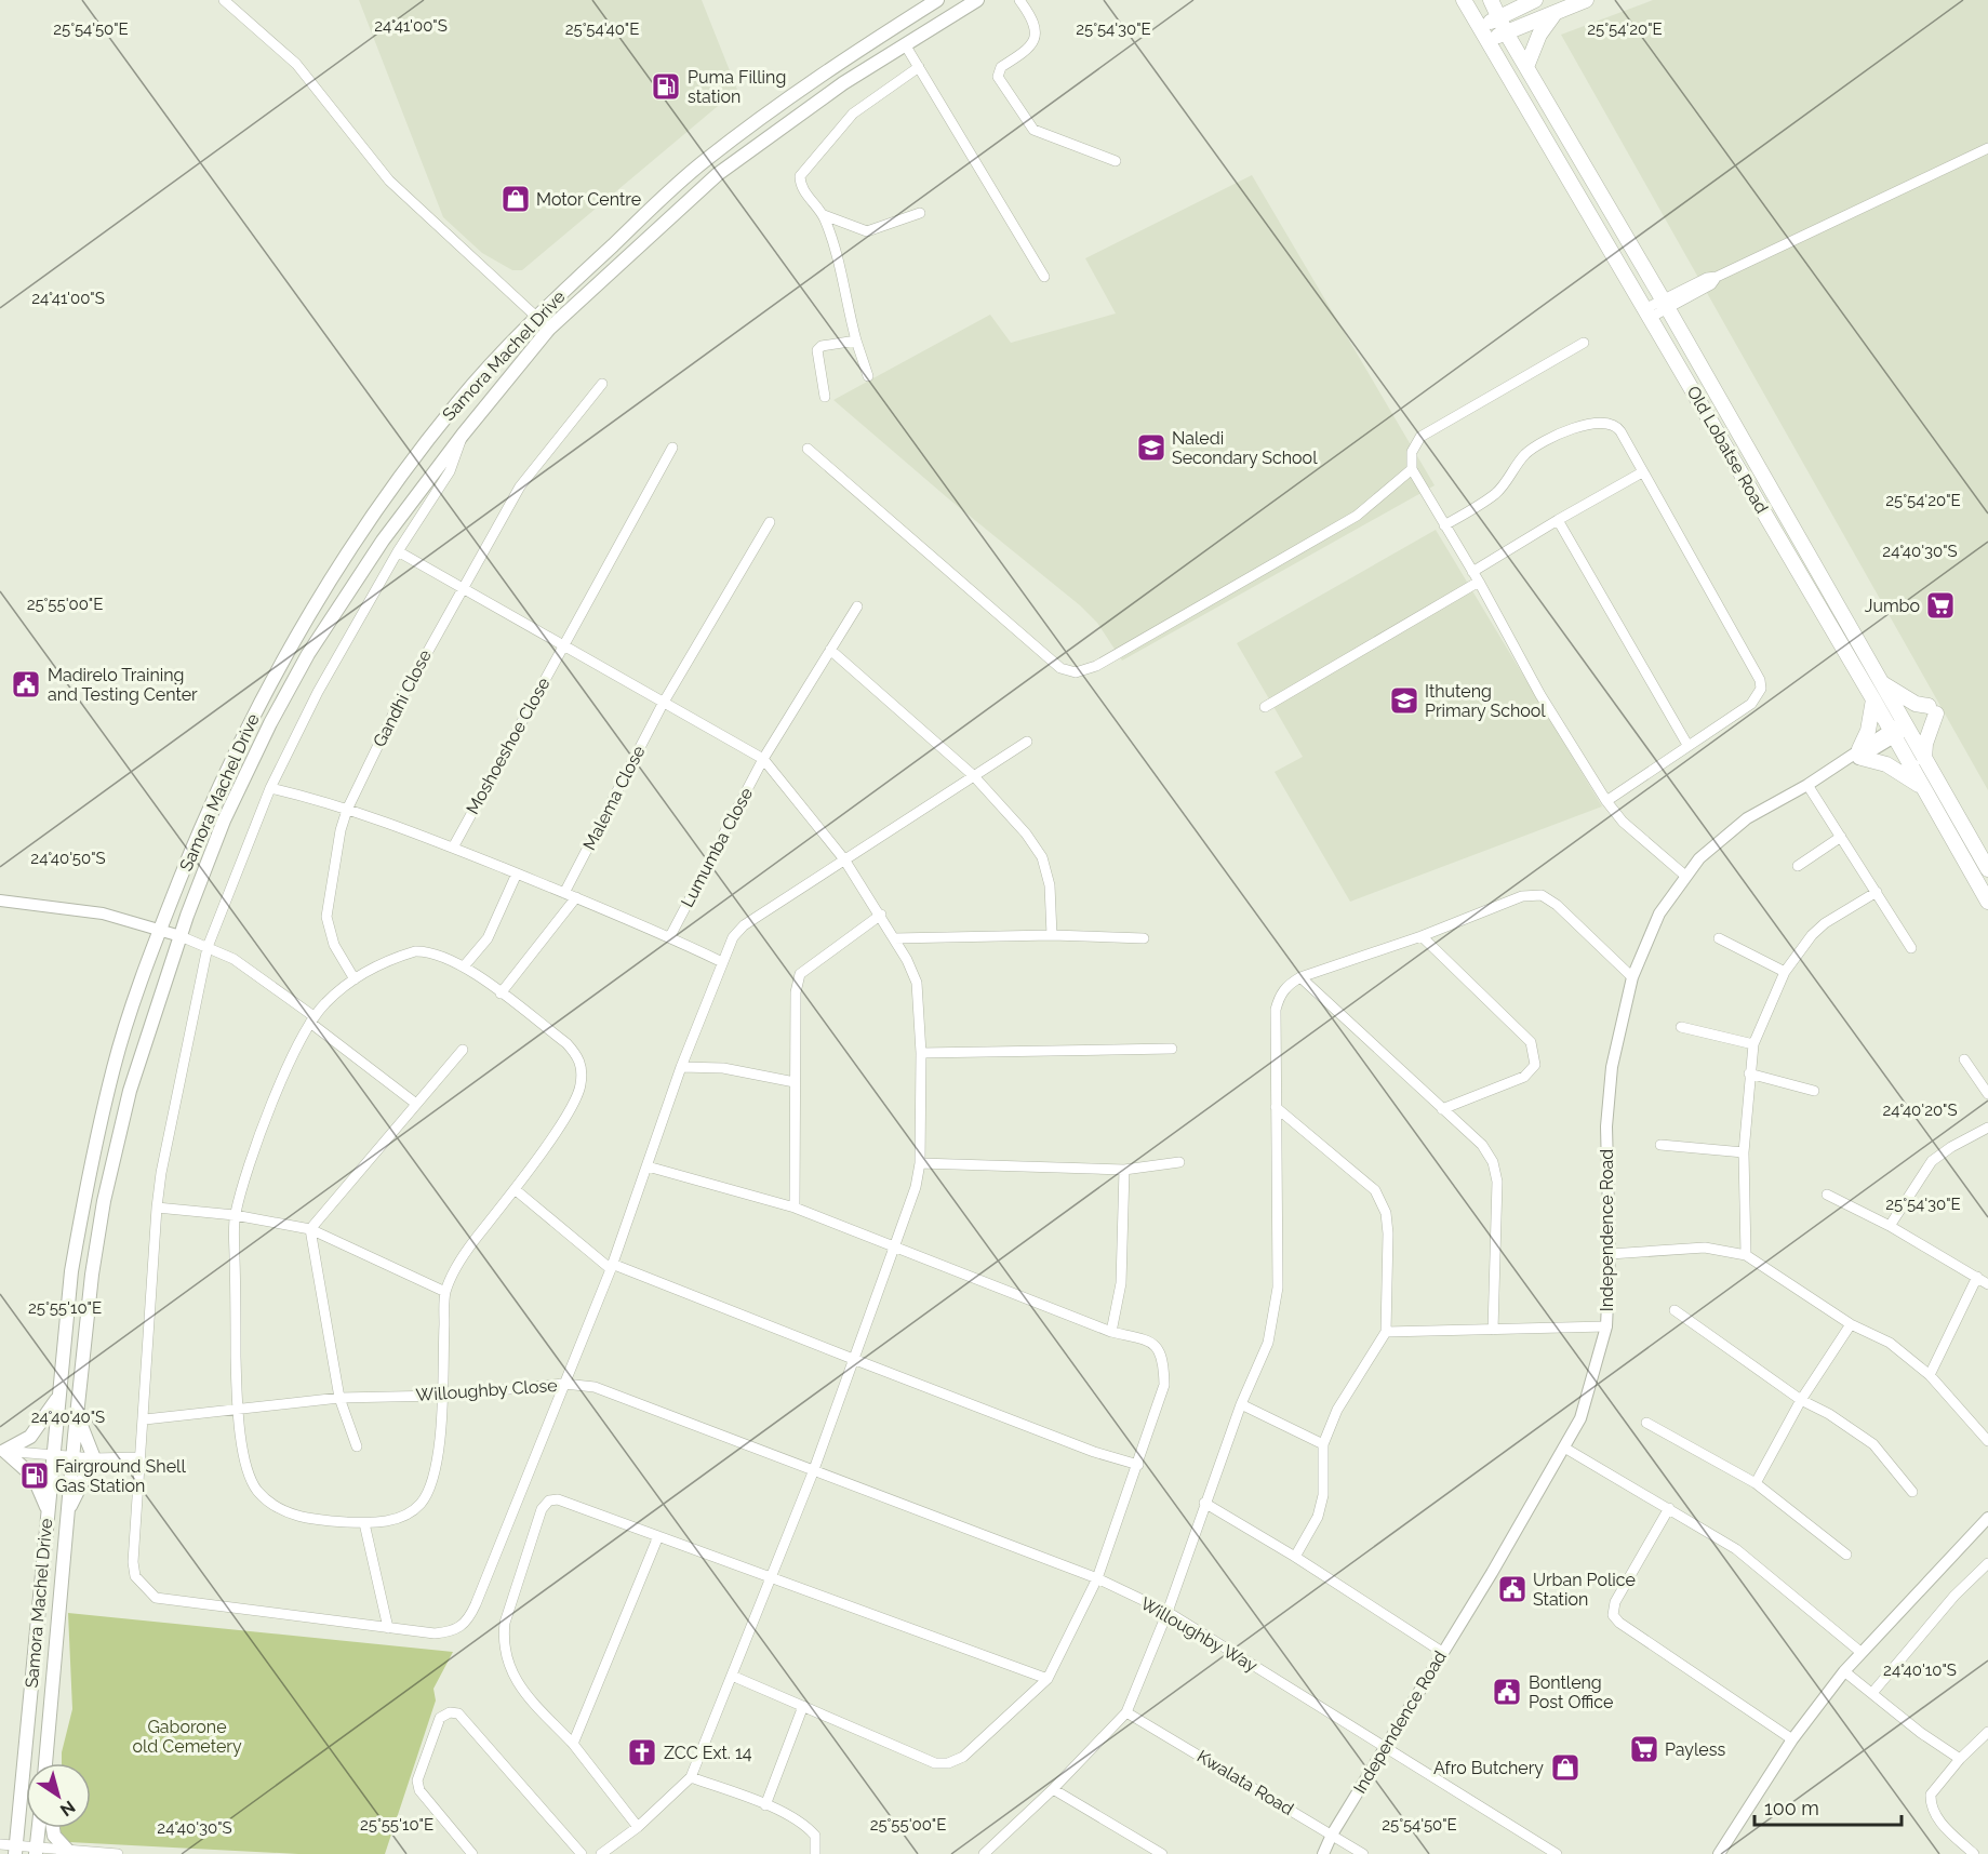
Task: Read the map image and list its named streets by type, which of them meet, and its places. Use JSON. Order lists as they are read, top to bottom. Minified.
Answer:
{"streets":{"main road":["Samora Machel Drive","Old Lobatse Road"],"street":["Gandhi Close","Moshoeshoe Close","Malema Close","Lumumba Close","Independence Road","Willoughby Close","Willoughby Way","Kwalata Road"]},"crossings":[["Old Lobatse Road","Independence Road"],["Independence Road","Willoughby Way"],["Independence Road","Kwalata Road"],["Willoughby Close","Willoughby Way"]],"parks":["Gaborone old Cemetery"],"places":{"fuel station":["Puma Filling station","Fairground Shell Gas Station"],"shop":["Motor Centre","Afro Butchery"],"school or university":["Naledi Secondary School","Ithuteng Primary School"],"supermarket":["Jumbo","Payless"],"public building":["Madirelo Training and Testing Center","Urban Police Station","Bontleng Post Office"],"church":["ZCC Ext. 14"]},"scale_bar":"100 m","north":"bottom right","coordinates":["24°41'00\"S","25°54'50\"E","25°54'40\"E","25°54'30\"E","25°54'20\"E","24°40'30\"S","25°55'00\"E","24°40'50\"S","24°40'20\"S","25°55'10\"E","24°40'40\"S","24°40'10\"S"]}
